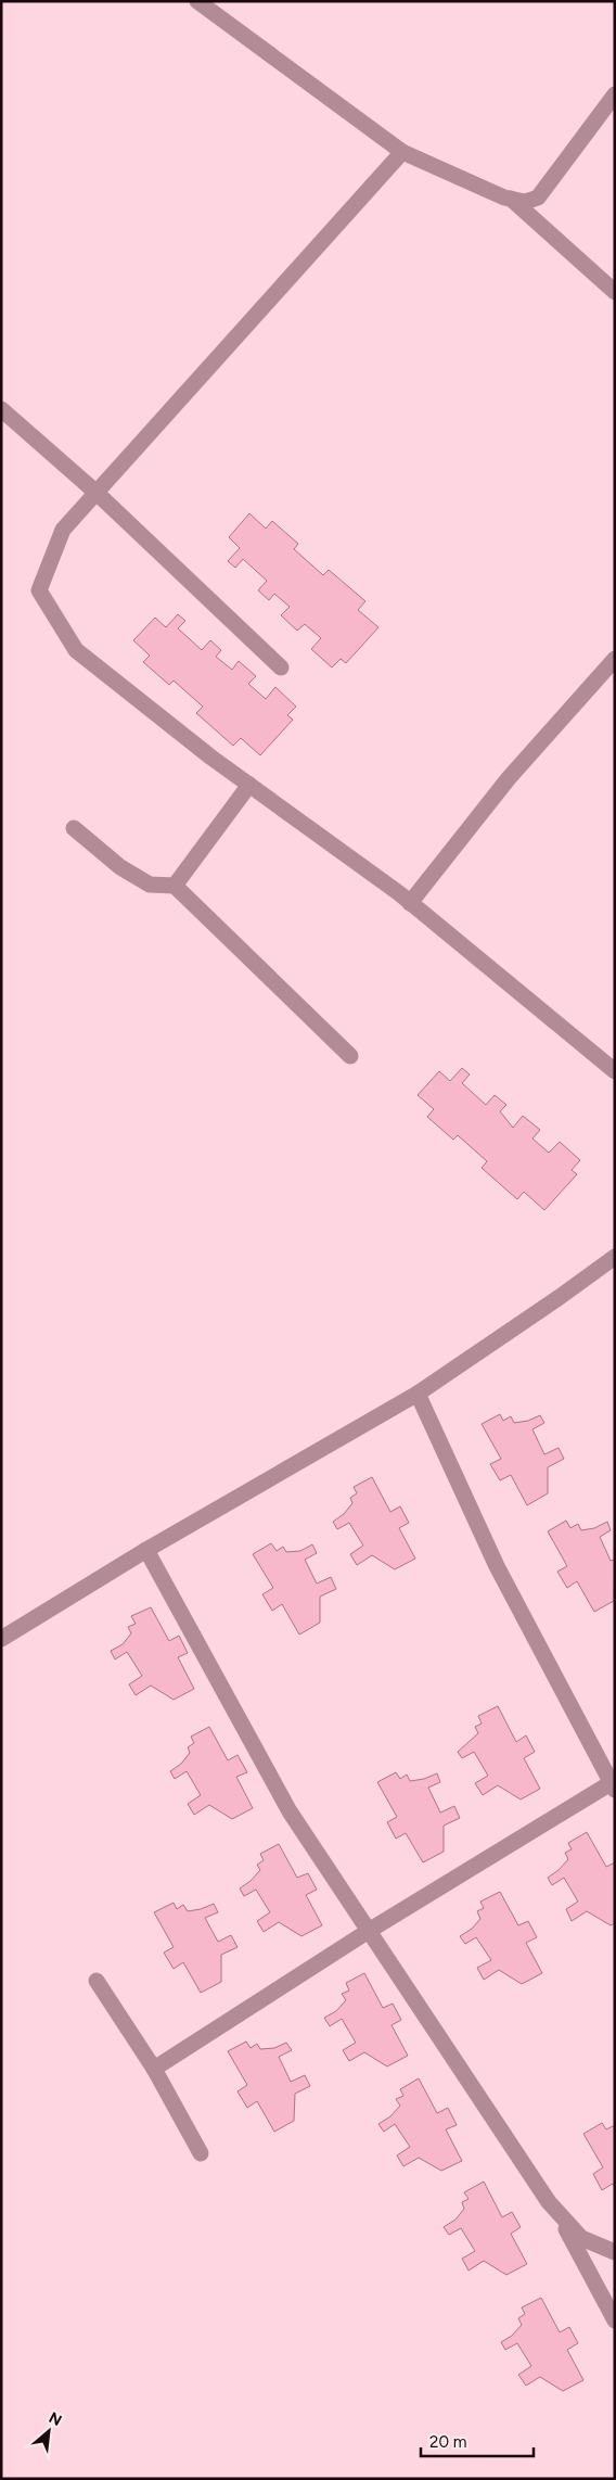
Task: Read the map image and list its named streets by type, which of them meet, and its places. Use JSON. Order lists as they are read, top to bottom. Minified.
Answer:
{"scale_bar":"20 m","north":"top right"}
